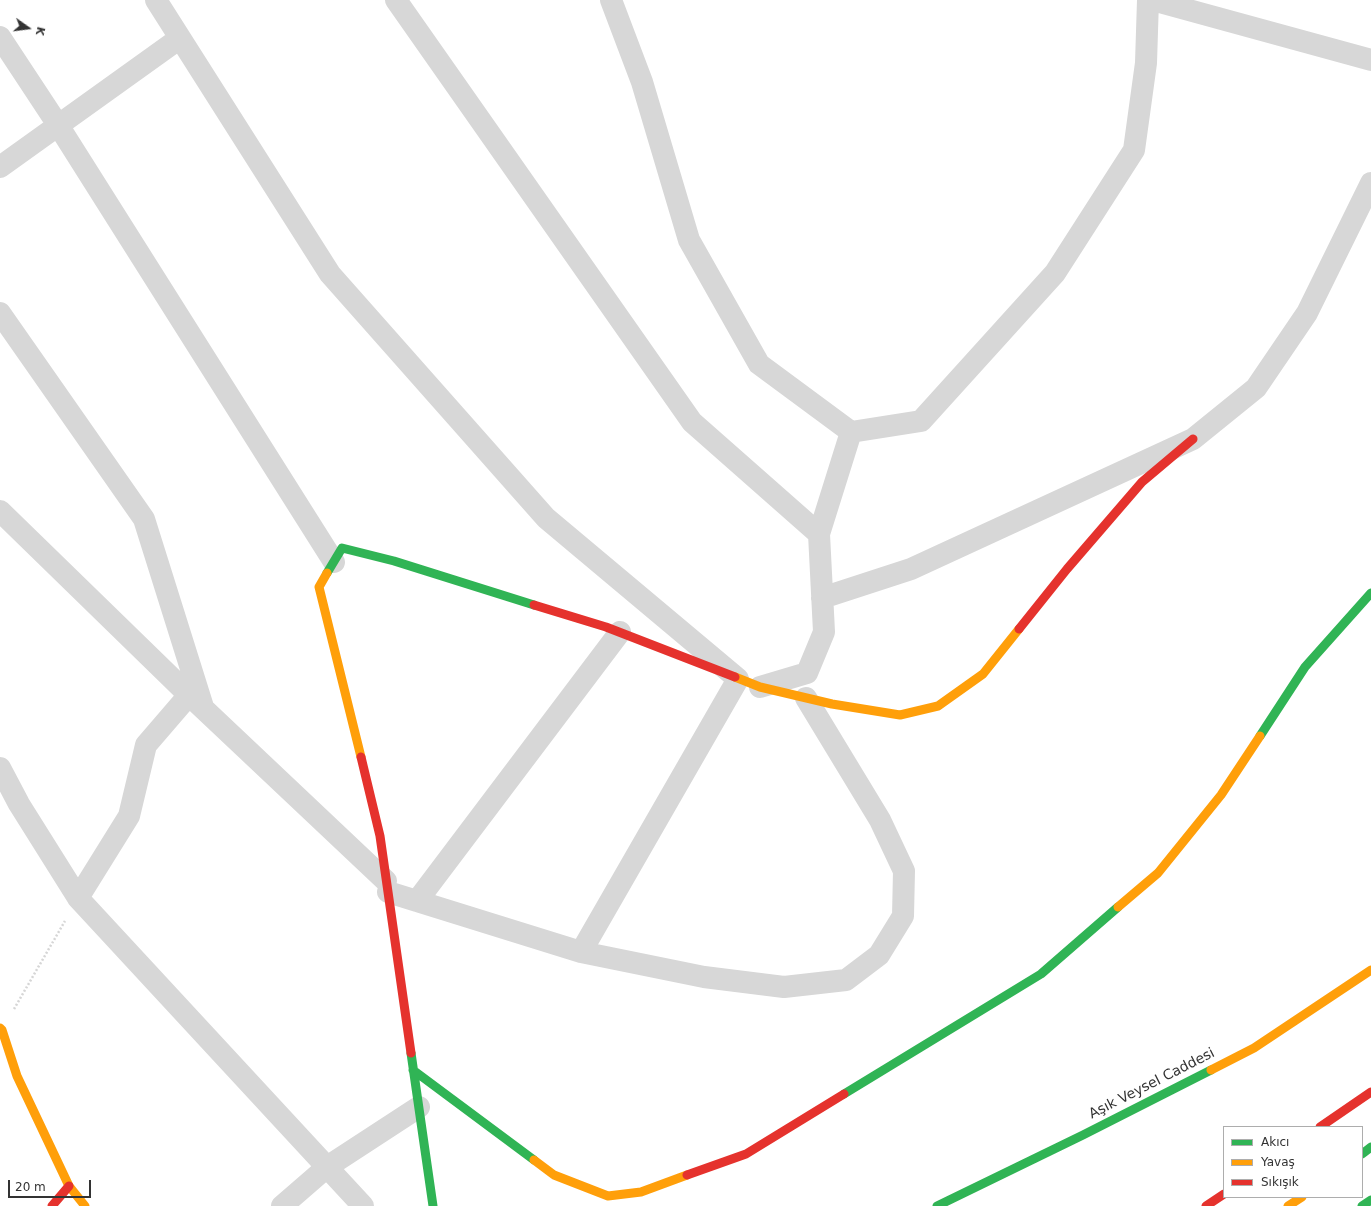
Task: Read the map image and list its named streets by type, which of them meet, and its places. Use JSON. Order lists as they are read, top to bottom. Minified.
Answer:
{"streets":{"main road":["Aşık Veysel Caddesi"]},"legend":["Akıcı","Yavaş","Sıkışık"],"scale_bar":"20 m","north":"right"}
